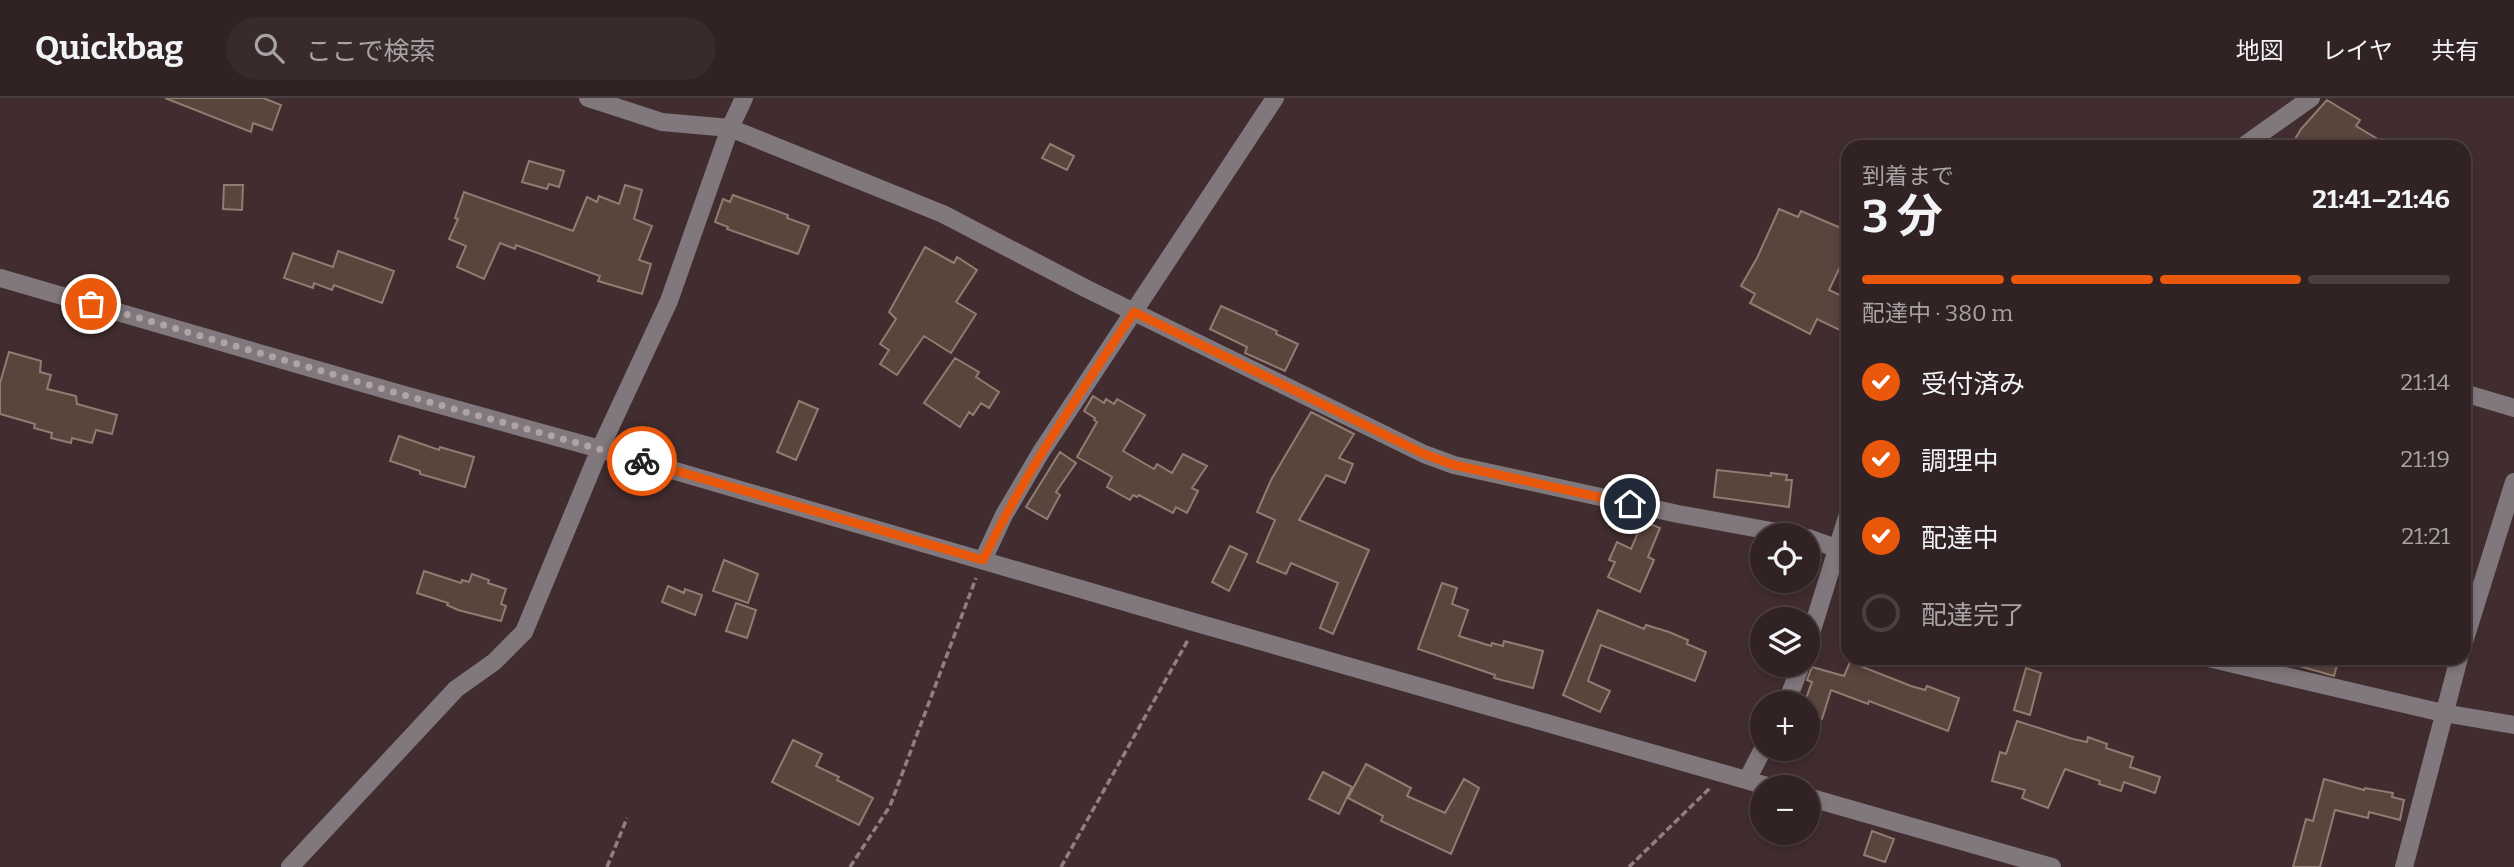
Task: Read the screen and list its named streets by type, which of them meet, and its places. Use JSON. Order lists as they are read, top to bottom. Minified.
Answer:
{"page":{"header":"Quickbag","search":"ここで検索","nav":["地図","レイヤ","共有"],"heading":["3 分","到着まで","21:41–21:46"],"bar":"配達中 · 380 m","list":[["受付済み","21:14"],["調理中","21:19"],["配達中","21:21"],"配達完了"],"map_buttons":["+","−"]}}
